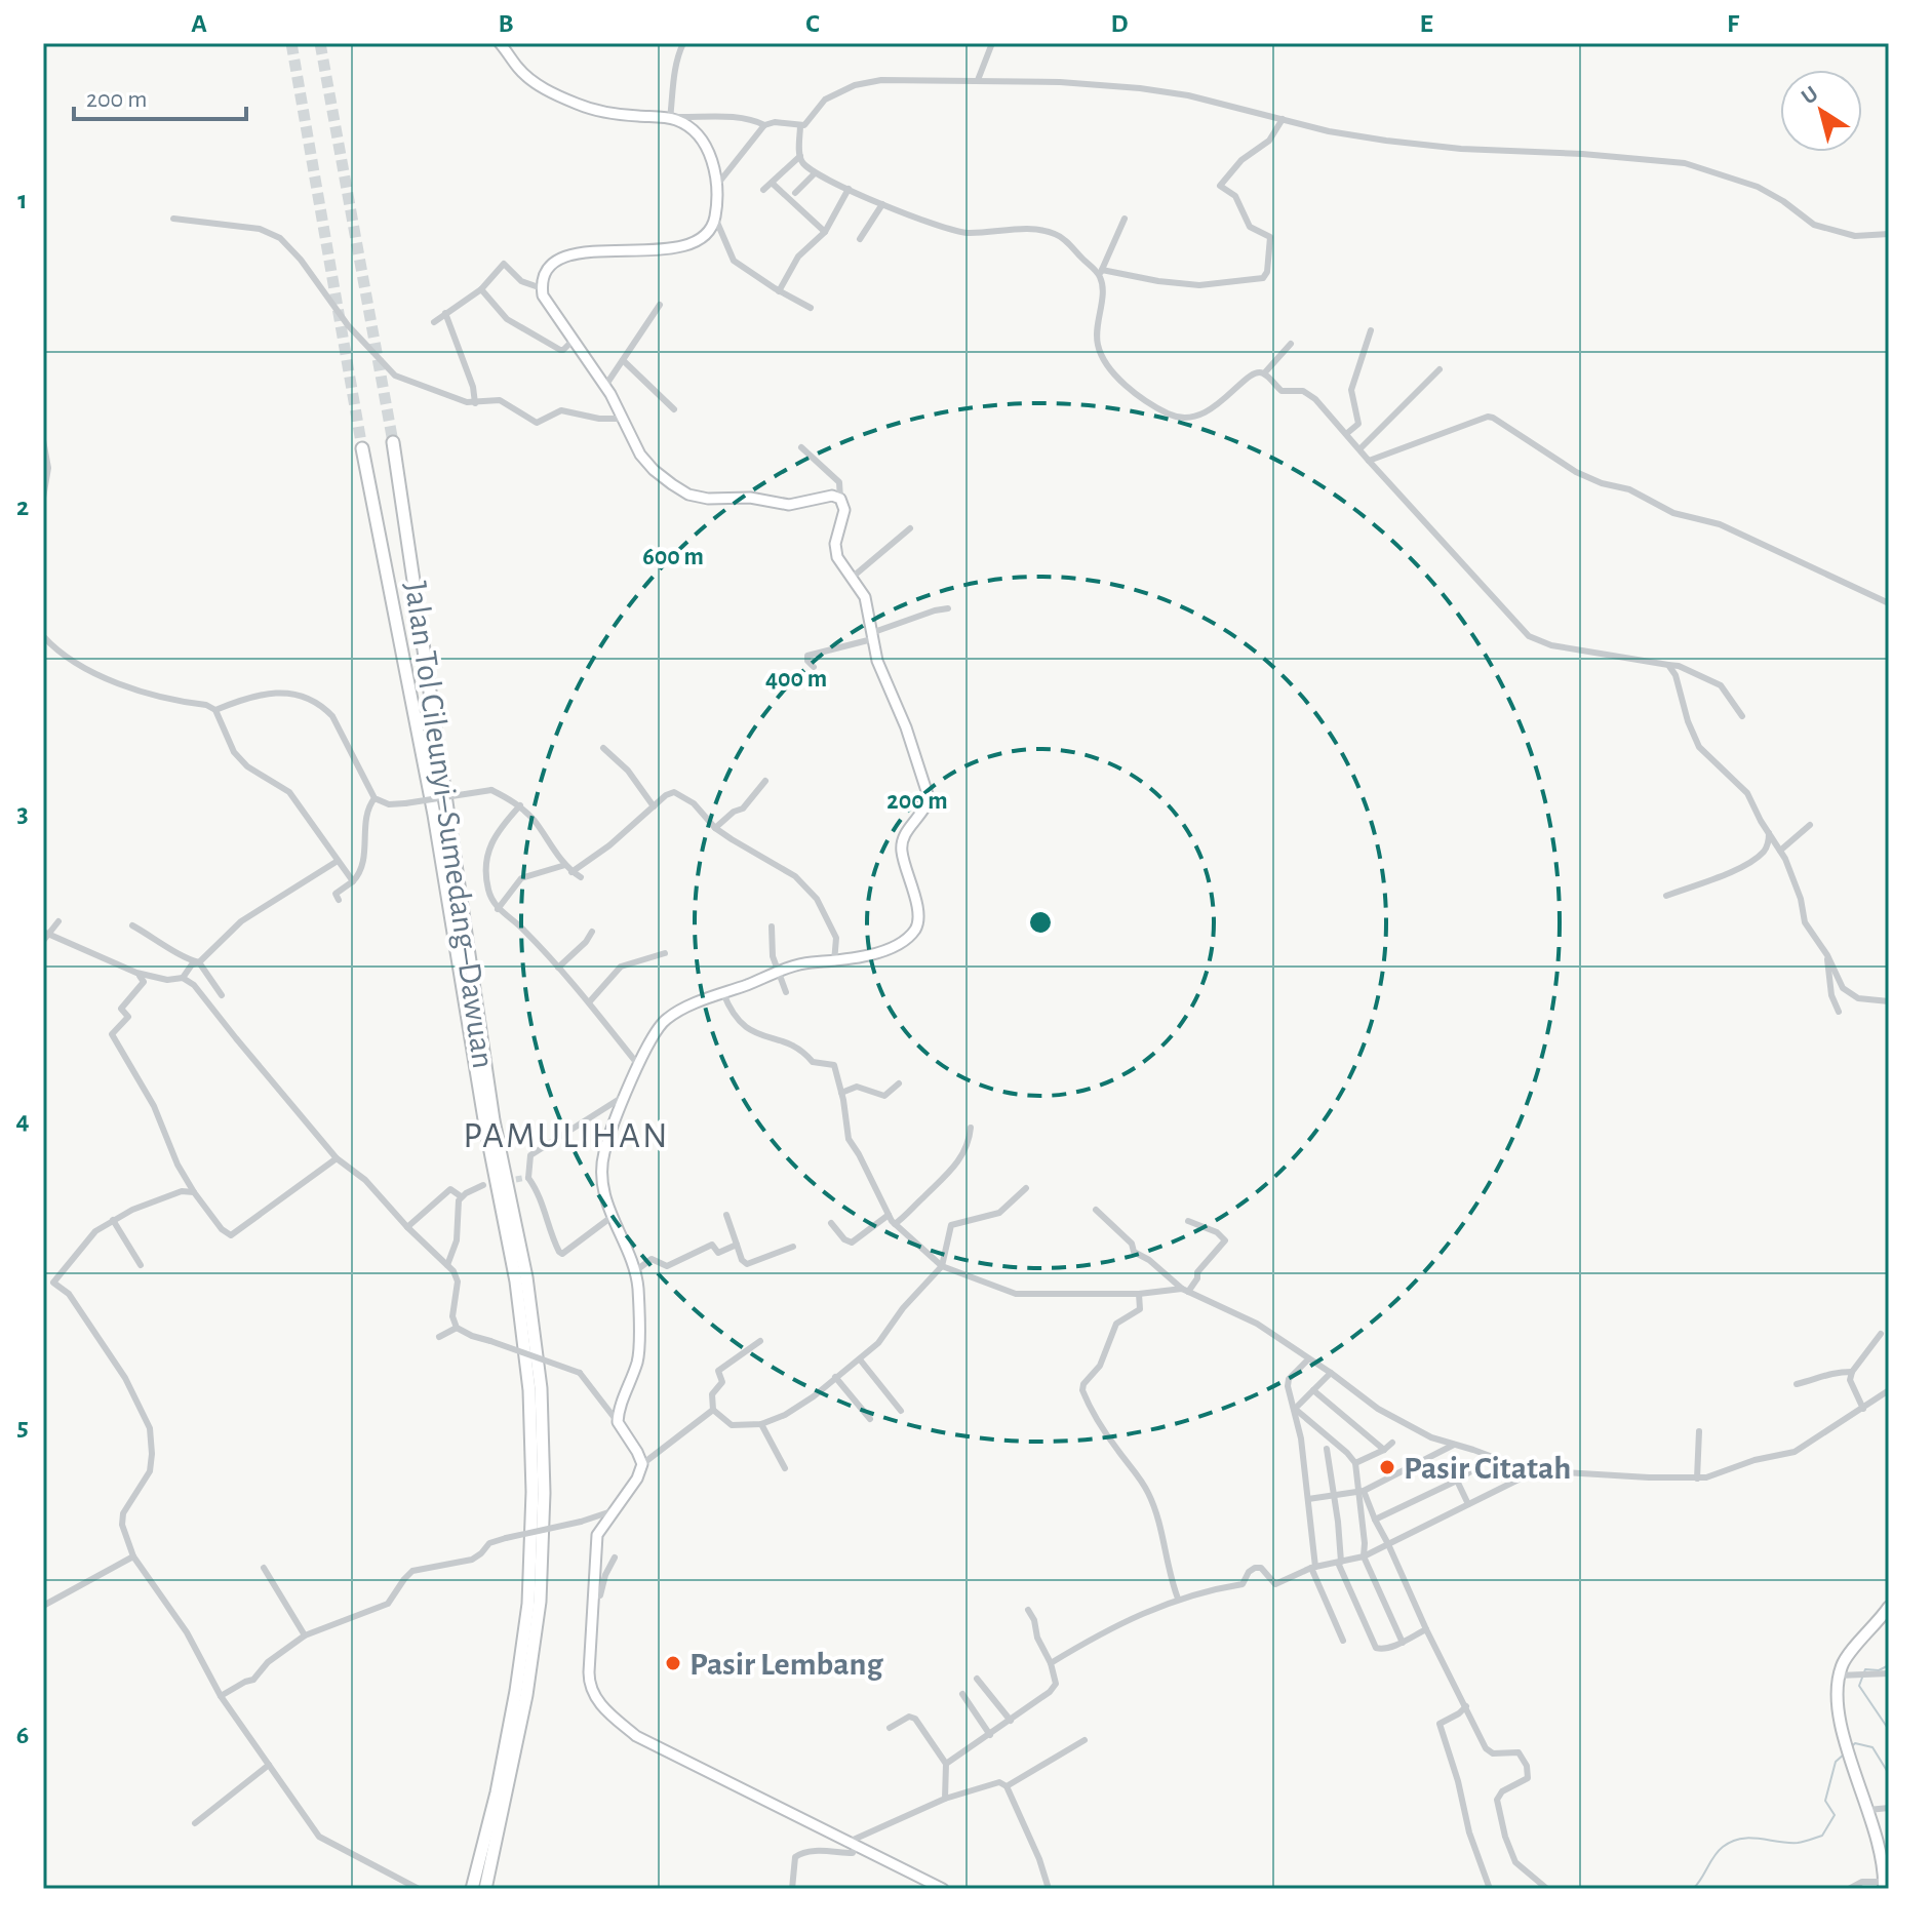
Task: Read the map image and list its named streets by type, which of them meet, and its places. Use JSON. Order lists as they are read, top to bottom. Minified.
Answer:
{"streets":{"highway":["Jalan Tol Cileunyi–Sumedang–Dawuan"]},"districts":["PAMULIHAN"],"places":["Pasir Citatah","Pasir Lembang"],"scale_bar":"200 m","north":"top left","grid":{"columns":["A","B","C","D","E","F"],"rows":["1","2","3","4","5","6"]},"rings":["600 m","400 m","200 m"]}
